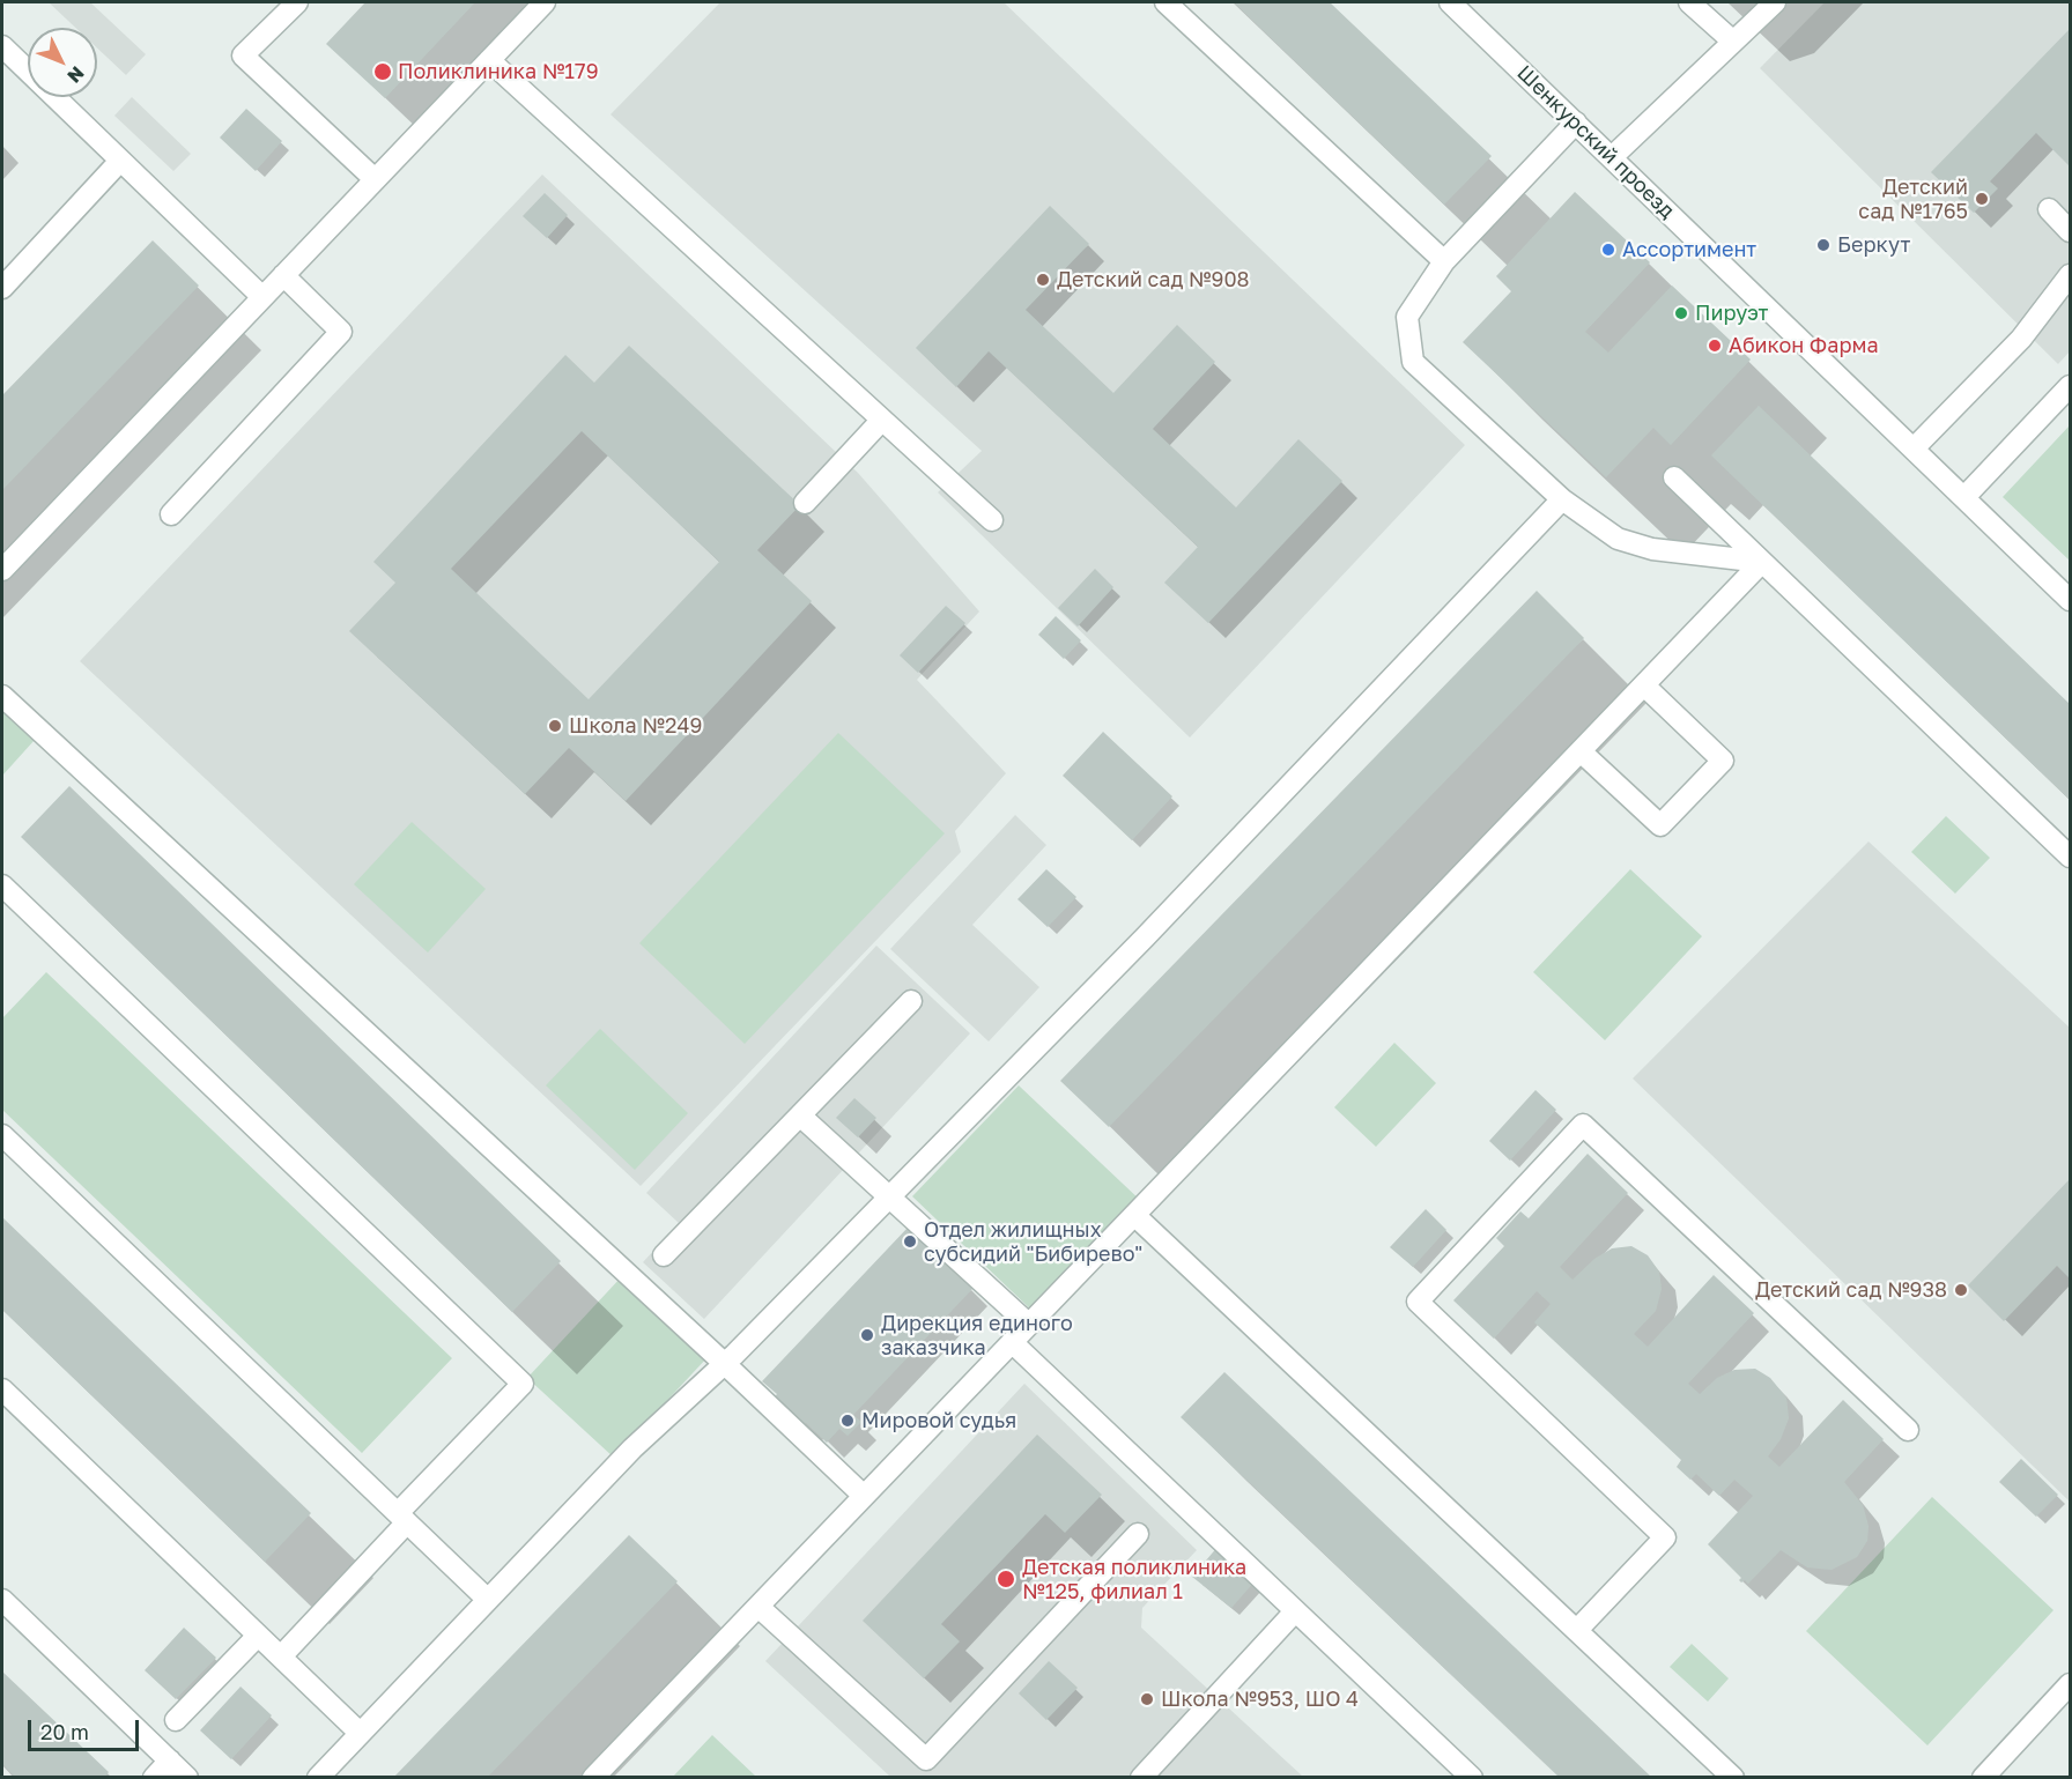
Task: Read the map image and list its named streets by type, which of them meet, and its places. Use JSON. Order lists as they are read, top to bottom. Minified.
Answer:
{"streets":{"street":["Шенкурский проезд"]},"places":["Поликлиника №179","Детский сад №1765","Беркут","Ассортимент","Детский сад №908","Пируэт","Абикон Фарма","Школа №249","Отдел жилищных субсидий \"Бибирево\"","Детский сад №938","Дирекция единого заказчика","Мировой судья","Детская поликлиника №125, филиал 1","Школа №953, ШО 4"],"scale_bar":"20 m","north":"bottom right"}
